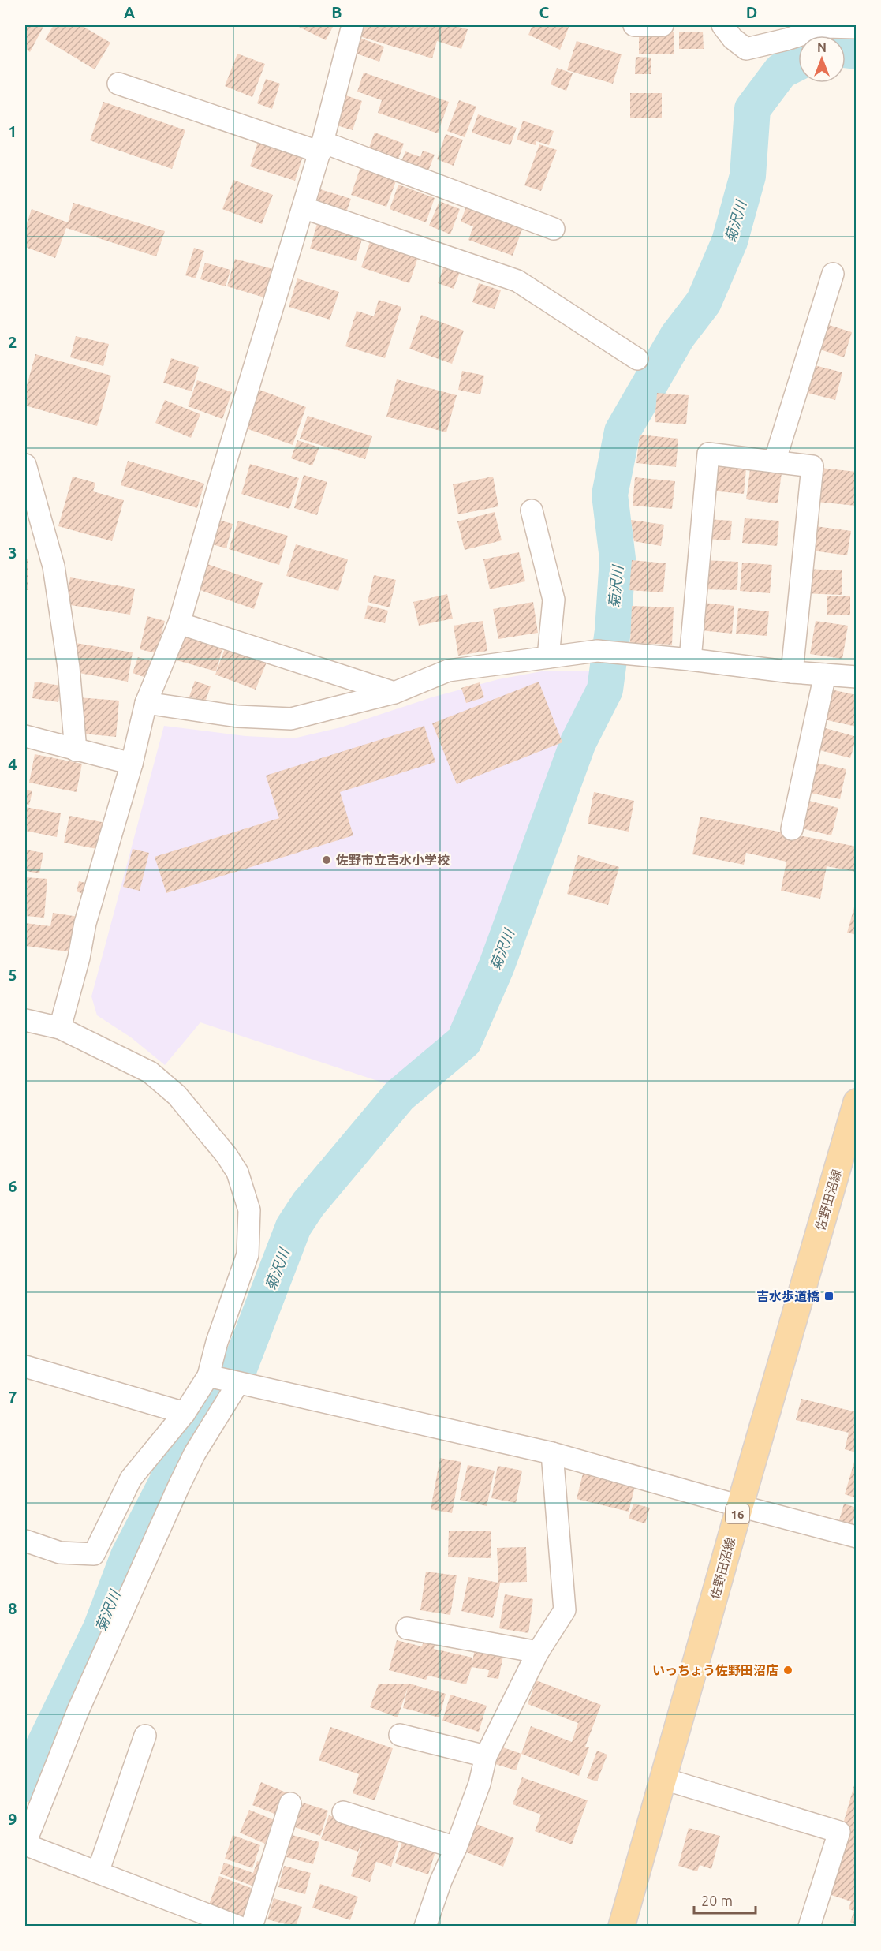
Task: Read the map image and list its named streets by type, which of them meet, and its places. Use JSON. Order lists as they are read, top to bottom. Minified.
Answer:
{"streets":{"main road":["佐野田沼線","16"]},"water":["菊沢川"],"places":{"other":["佐野市立吉水小学校","いっちょう佐野田沼店"],"transit":["吉水歩道橋"]},"scale_bar":"20 m","north":"top","grid":{"columns":["A","B","C","D"],"rows":["1","2","3","4","5","6","7","8","9"]}}
